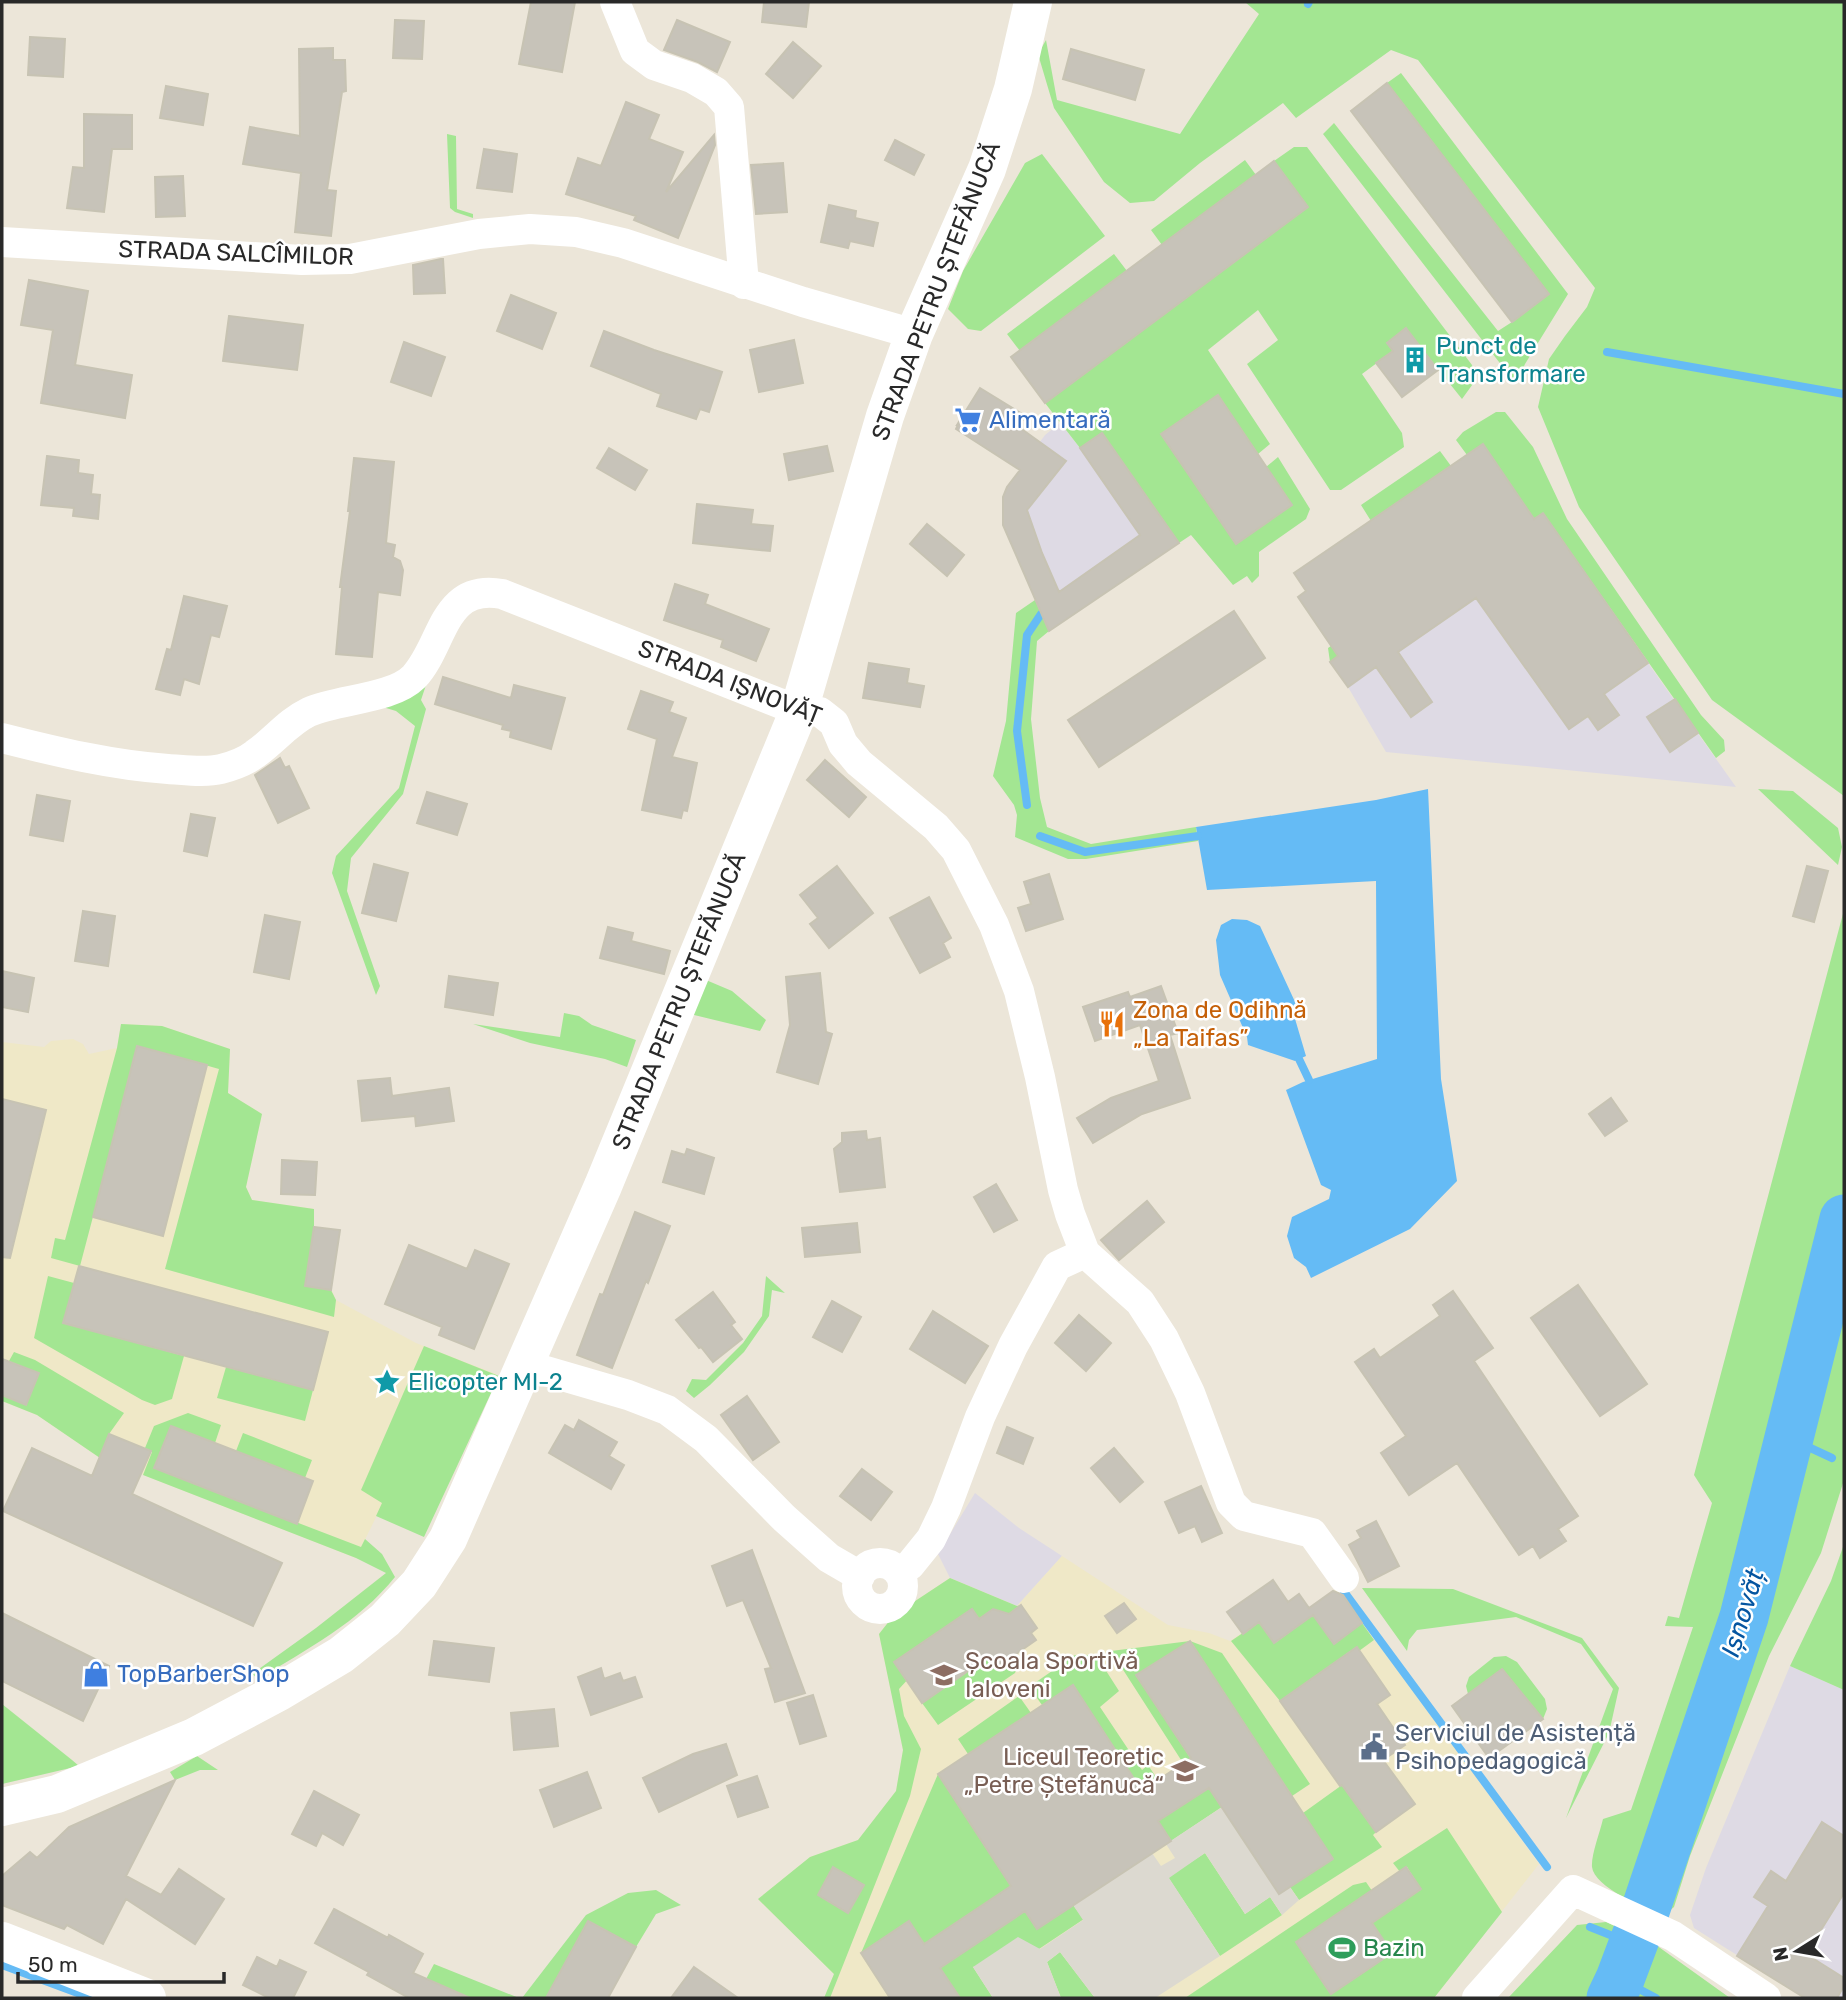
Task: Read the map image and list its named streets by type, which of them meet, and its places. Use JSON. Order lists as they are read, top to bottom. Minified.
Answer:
{"streets":{"main road":["STRADA PETRU ȘTEFĂNUCĂ"],"street":["STRADA SALCÎMILOR","STRADA IȘNOVĂȚ"]},"crossings":[["STRADA SALCÎMILOR","STRADA PETRU ȘTEFĂNUCĂ"],["STRADA PETRU ȘTEFĂNUCĂ","STRADA IȘNOVĂȚ"]],"water":["Ișnovăț"],"places":{"building":["Punct de Transformare"],"supermarket":["Alimentară"],"restaurant":["Zona de Odihnă „La Taifas”"],"place":["Elicopter MI-2"],"shop":["TopBarberShop"],"school or university":["Școala Sportivă Ialoveni","Liceul Teoretic „Petre Ștefănucă“"],"public building":["Serviciul de Asistență Psihopedagogică"],"sports":["Bazin"]},"scale_bar":"50 m","north":"left"}
